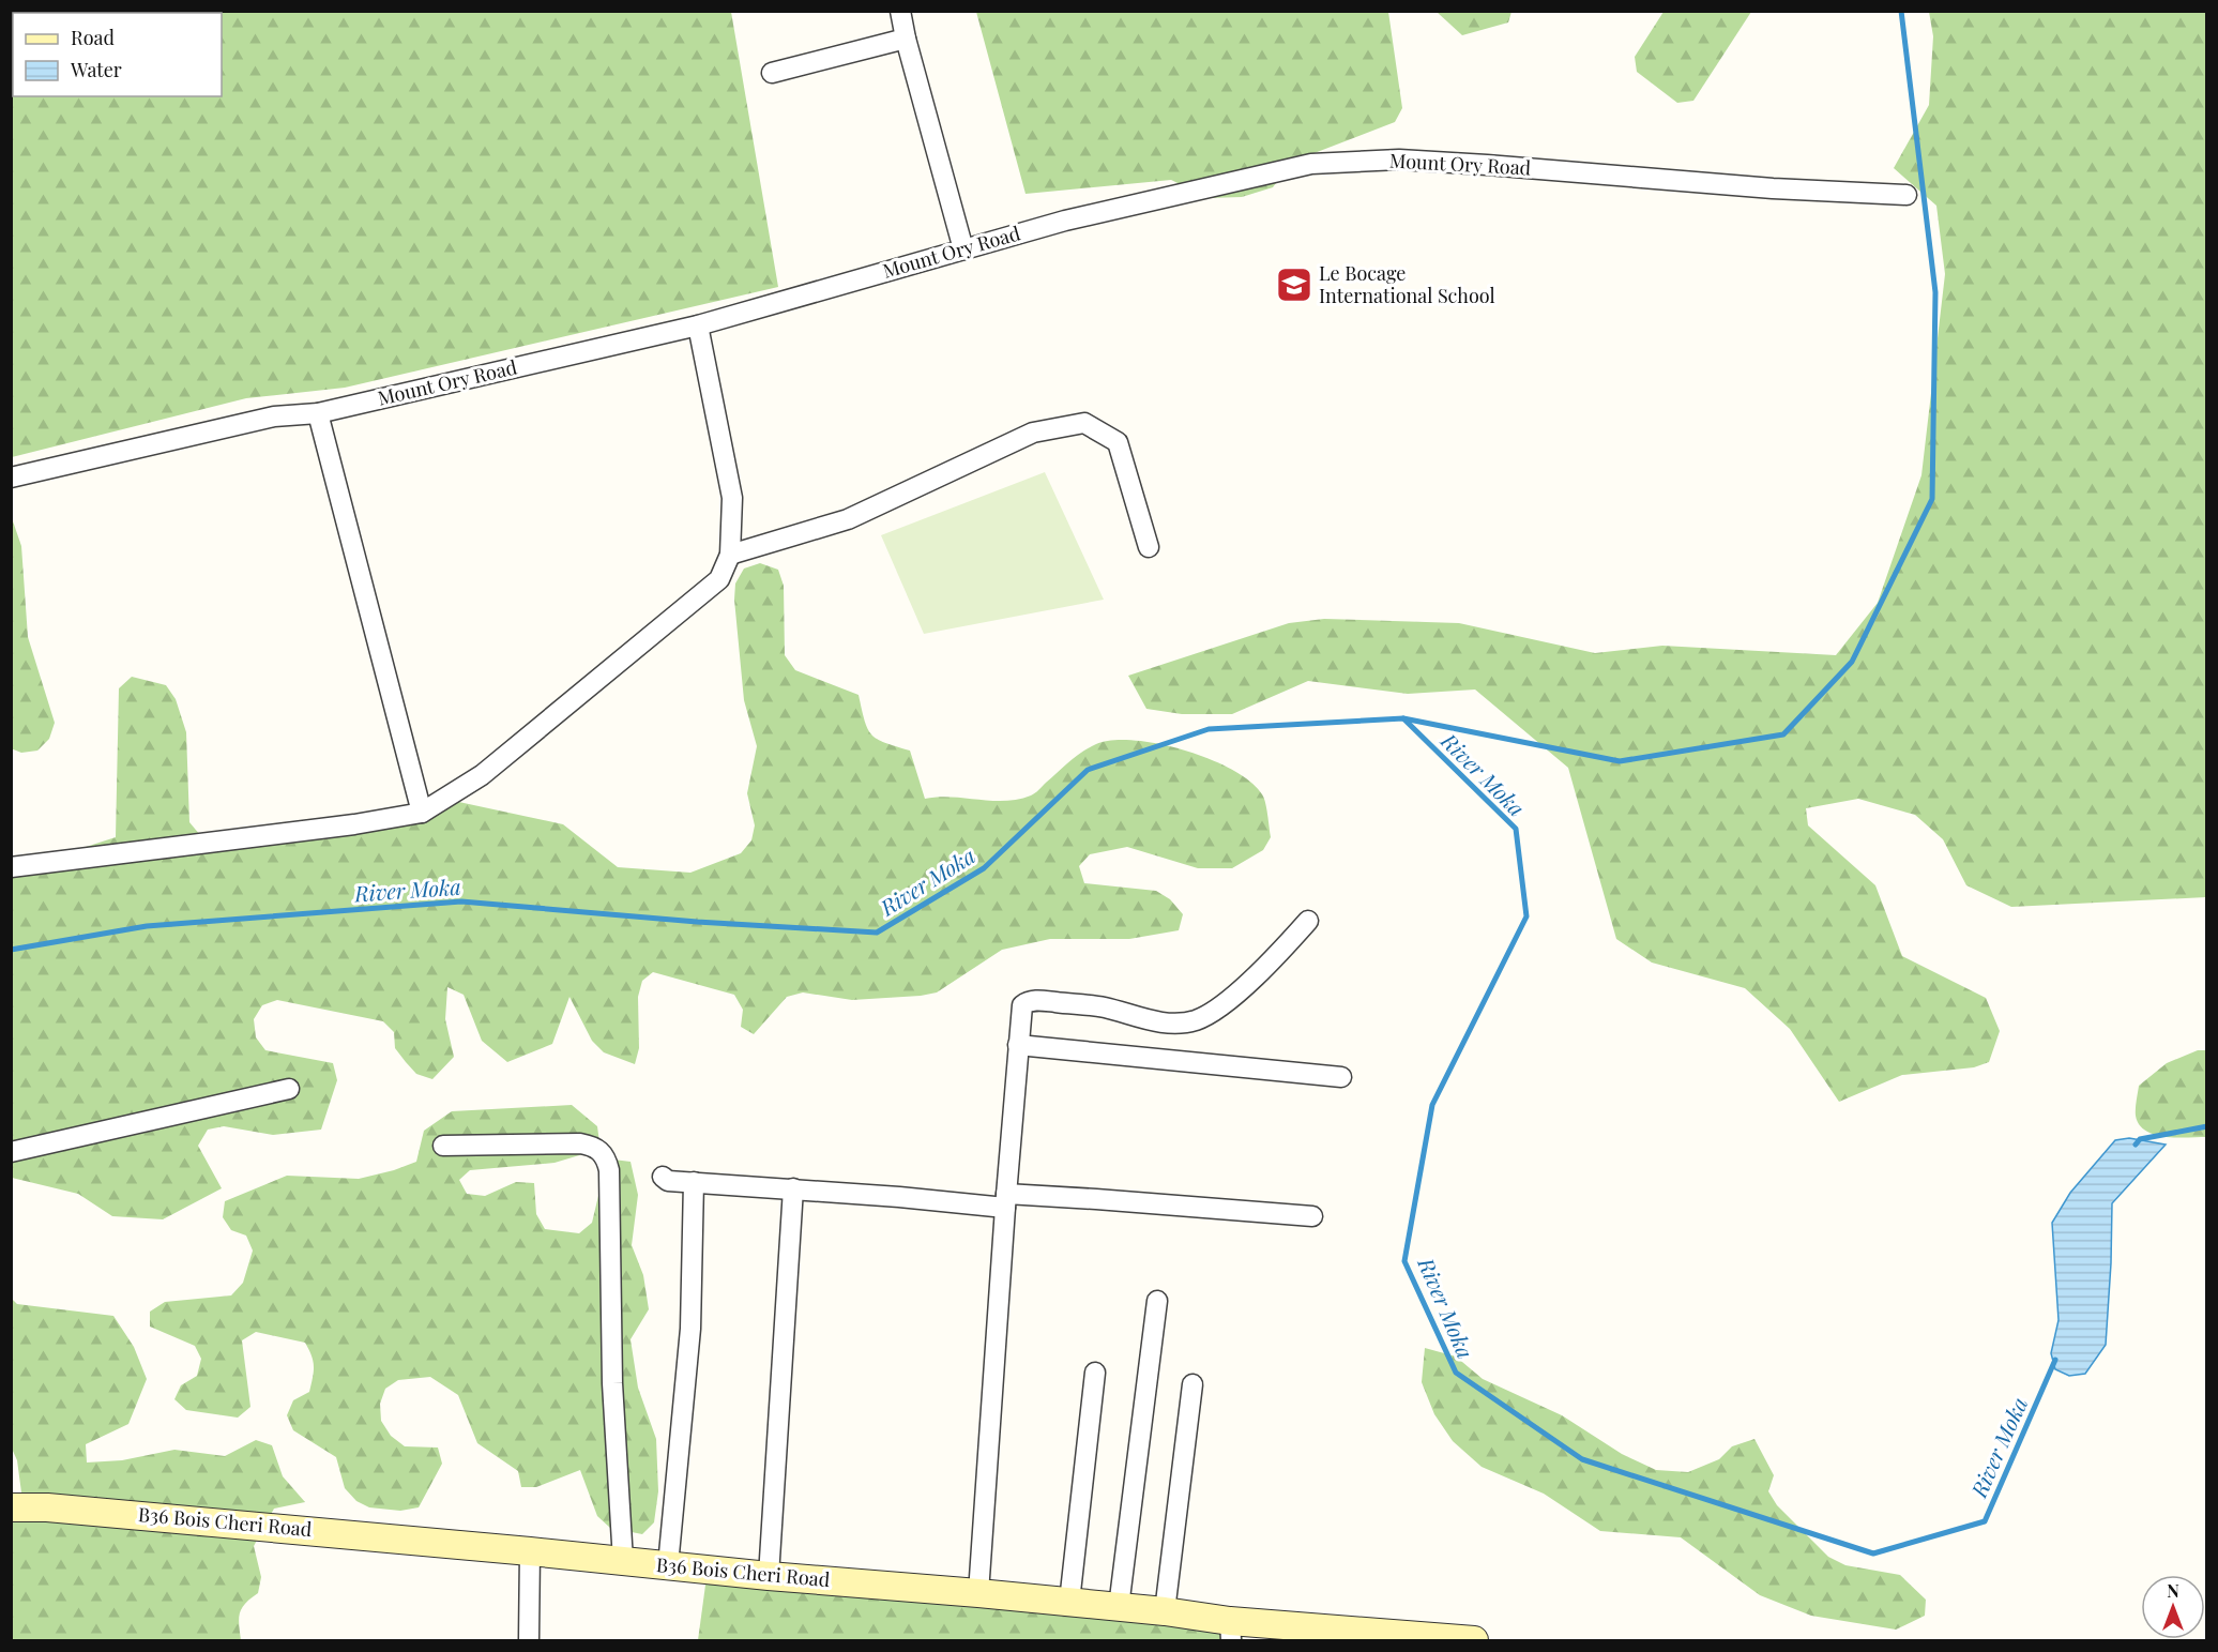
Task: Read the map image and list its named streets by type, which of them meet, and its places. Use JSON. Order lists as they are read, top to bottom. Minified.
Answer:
{"streets":{"main road":["B36 Bois Cheri Road"],"street":["Mount Ory Road"]},"water":["River Moka"],"places":{"school or university":["Le Bocage International School"]},"legend":["Road","Water"],"north":"top"}
